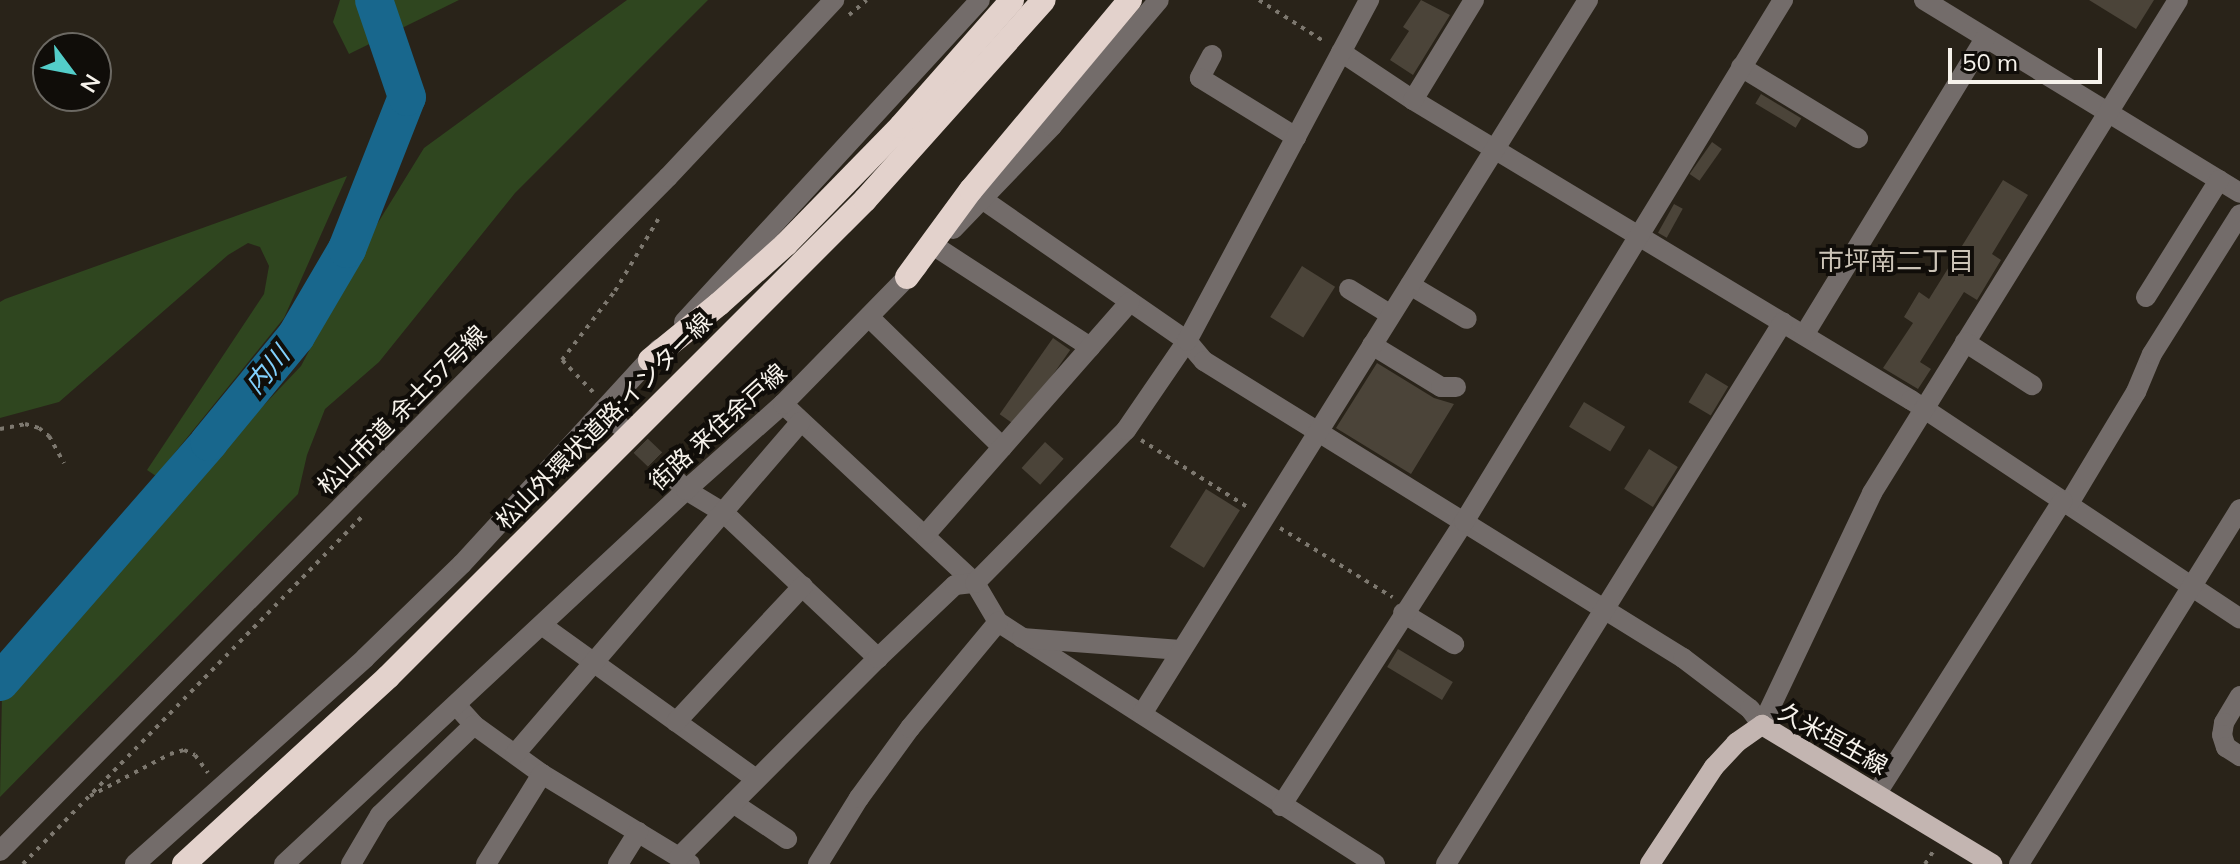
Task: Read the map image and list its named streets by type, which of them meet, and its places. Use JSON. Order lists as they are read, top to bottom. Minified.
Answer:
{"streets":{"highway":["松山外環状道路;インター線"],"main road":["久米垣生線"],"street":["松山市道 余土57号線","街路 来住余戸線"]},"districts":["市坪南二丁目"],"water":["内川"],"scale_bar":"50 m","north":"bottom right"}
